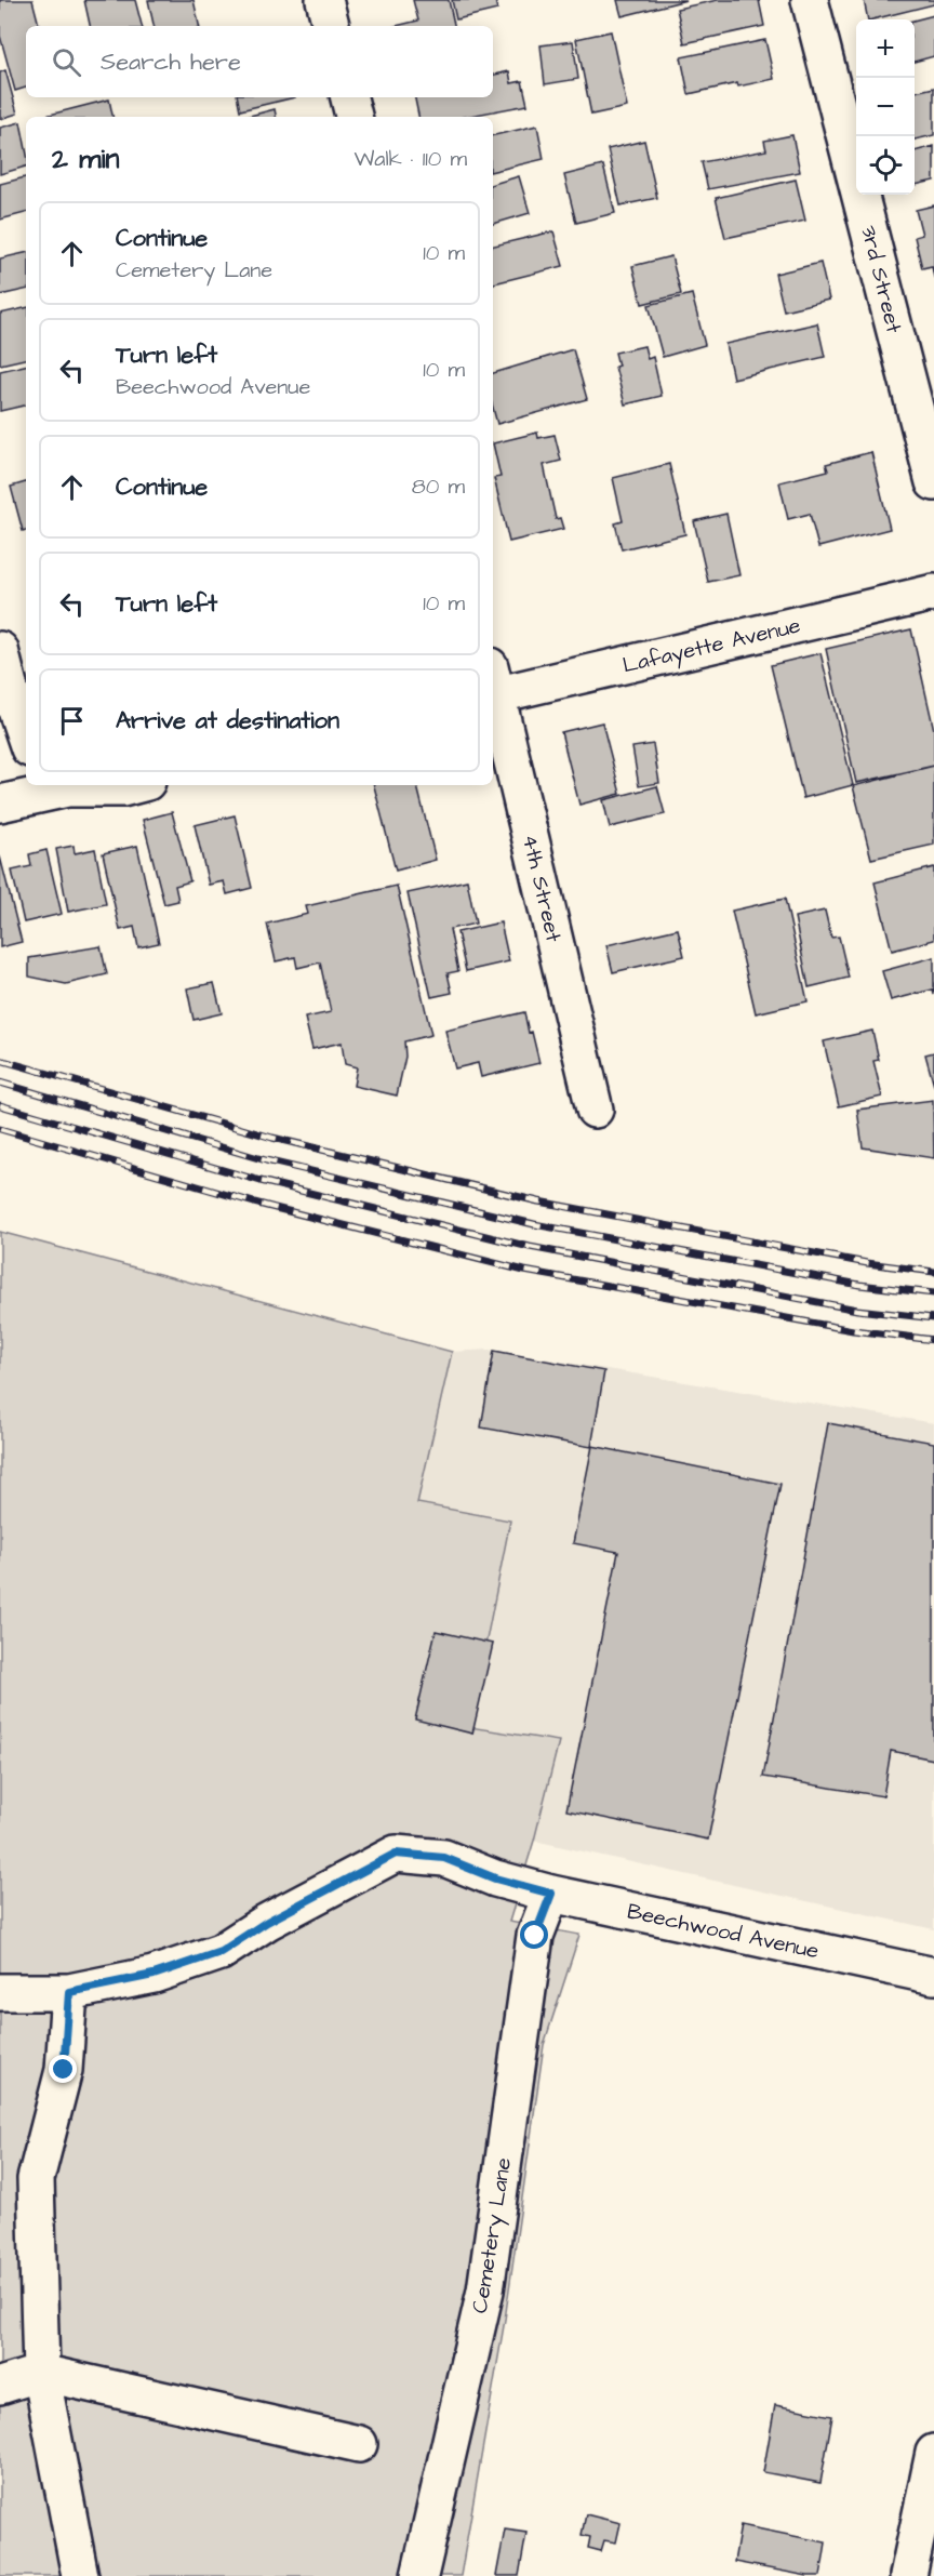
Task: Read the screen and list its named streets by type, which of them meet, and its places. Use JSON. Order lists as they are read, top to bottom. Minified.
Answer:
{"streets":{"street":["3rd Street","Lafayette Avenue","4th Street","Beechwood Avenue","Cemetery Lane"]},"crossings":[["Beechwood Avenue","Cemetery Lane"]],"page":{"map_buttons":["+","−"],"search":"Search here","heading":["2 min","Walk · 110 m"],"list":[["Continue","Cemetery Lane","10 m"],["Turn left","Beechwood Avenue","10 m"],["Continue","80 m"],["Turn left","10 m"],"Arrive at destination"]}}
